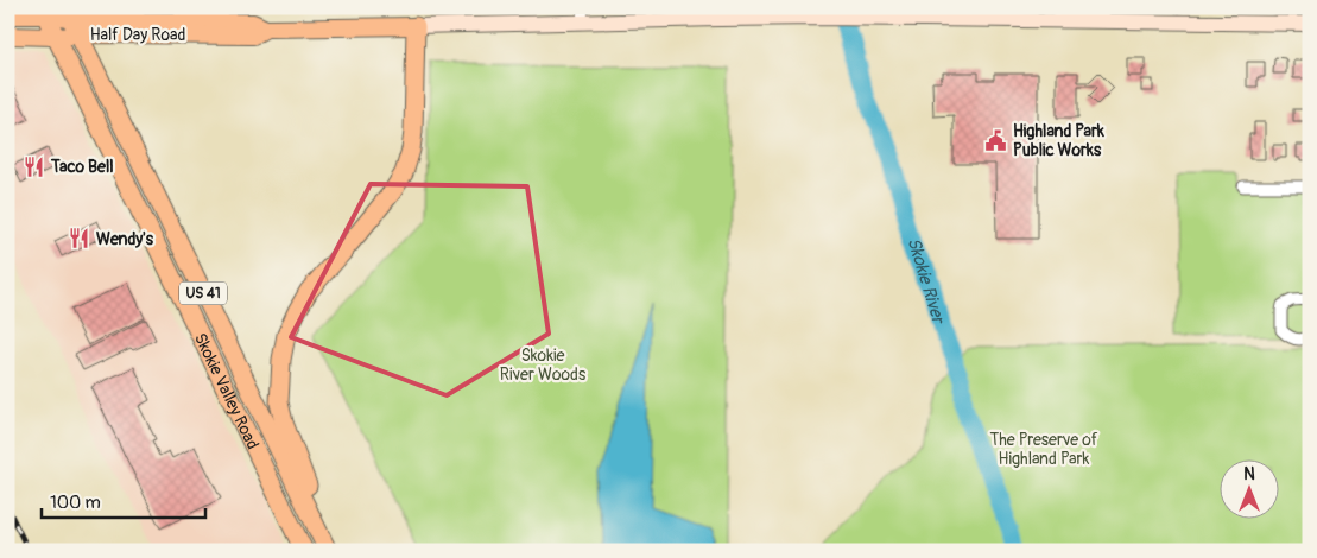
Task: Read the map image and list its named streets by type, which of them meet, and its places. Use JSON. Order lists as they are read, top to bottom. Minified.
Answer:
{"streets":{"highway":["US 41","Skokie Valley Road"],"main road":["Half Day Road"]},"crossings":[["Half Day Road","Skokie Valley Road"]],"water":["Skokie River"],"parks":["Skokie River Woods","The Preserve of Highland Park"],"places":{"public building":["Highland Park Public Works"],"restaurant":["Taco Bell","Wendy's"]},"scale_bar":"100 m","north":"top"}
